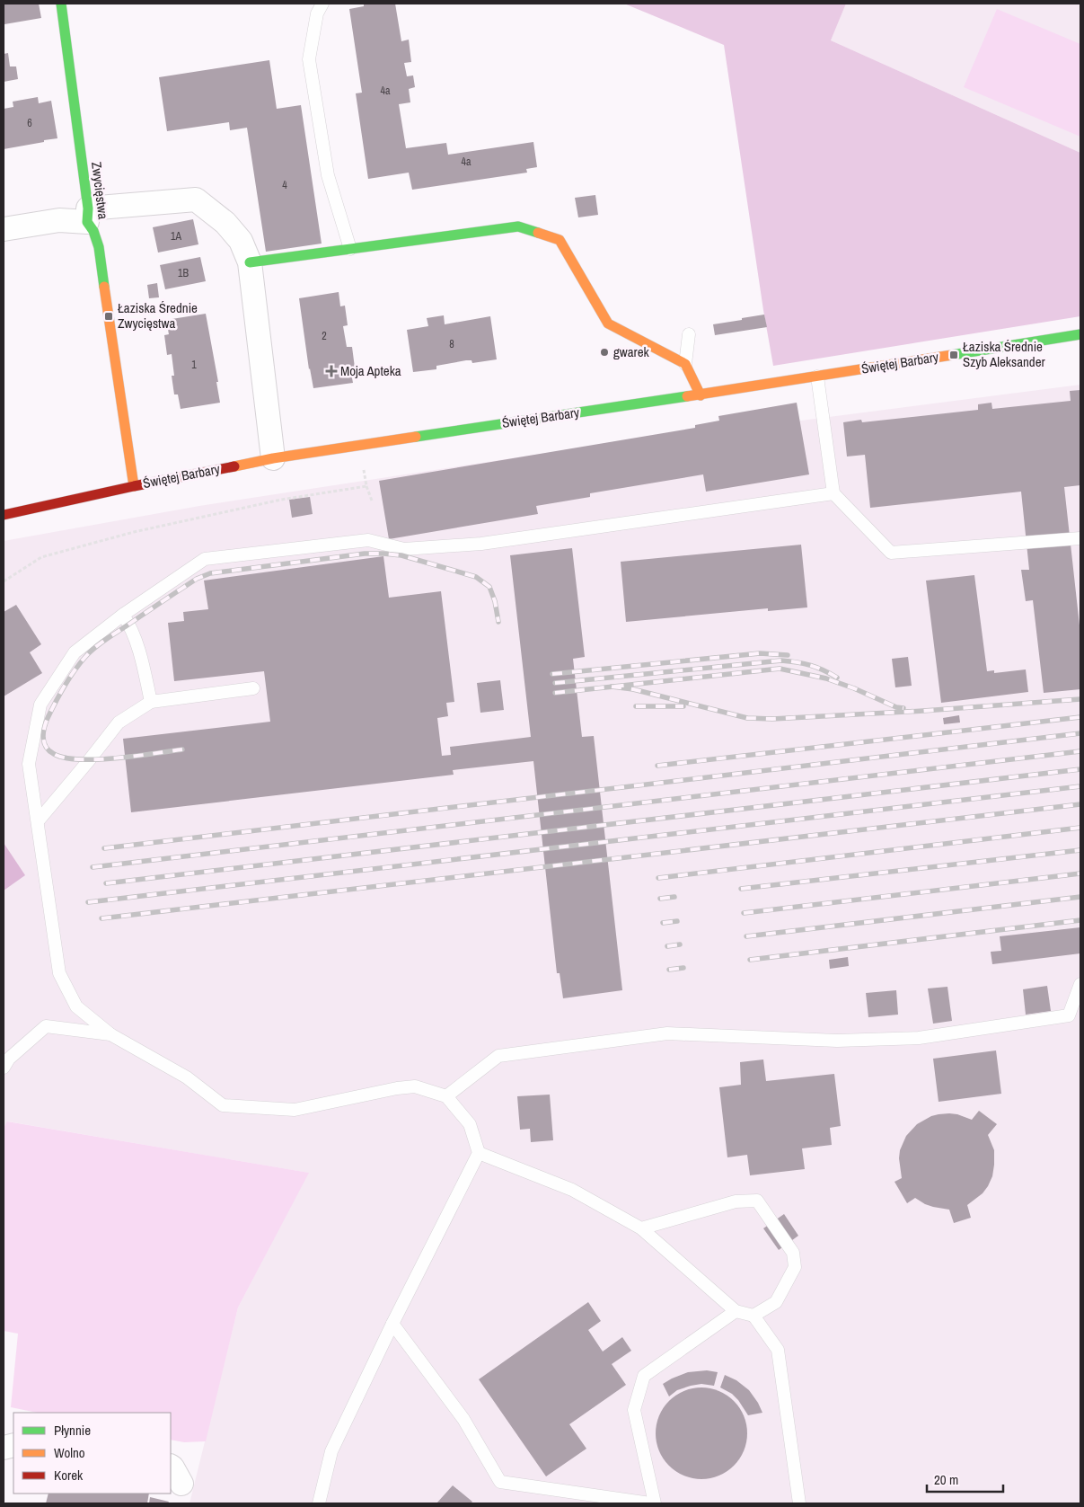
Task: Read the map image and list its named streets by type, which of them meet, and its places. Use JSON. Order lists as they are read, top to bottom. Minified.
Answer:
{"streets":{"street":["Zwycięstwa","Świętej Barbary"]},"crossings":[["Zwycięstwa","Świętej Barbary"]],"places":{"transit":["Łaziska Średnie Zwycięstwa","Łaziska Średnie Szyb Aleksander"],"other":["gwarek"],"health":["Moja Apteka"]},"house_numbers":["4a","6","4a","4","1A","1B","2","8","1"],"legend":["Płynnie","Wolno","Korek"],"scale_bar":"20 m"}
